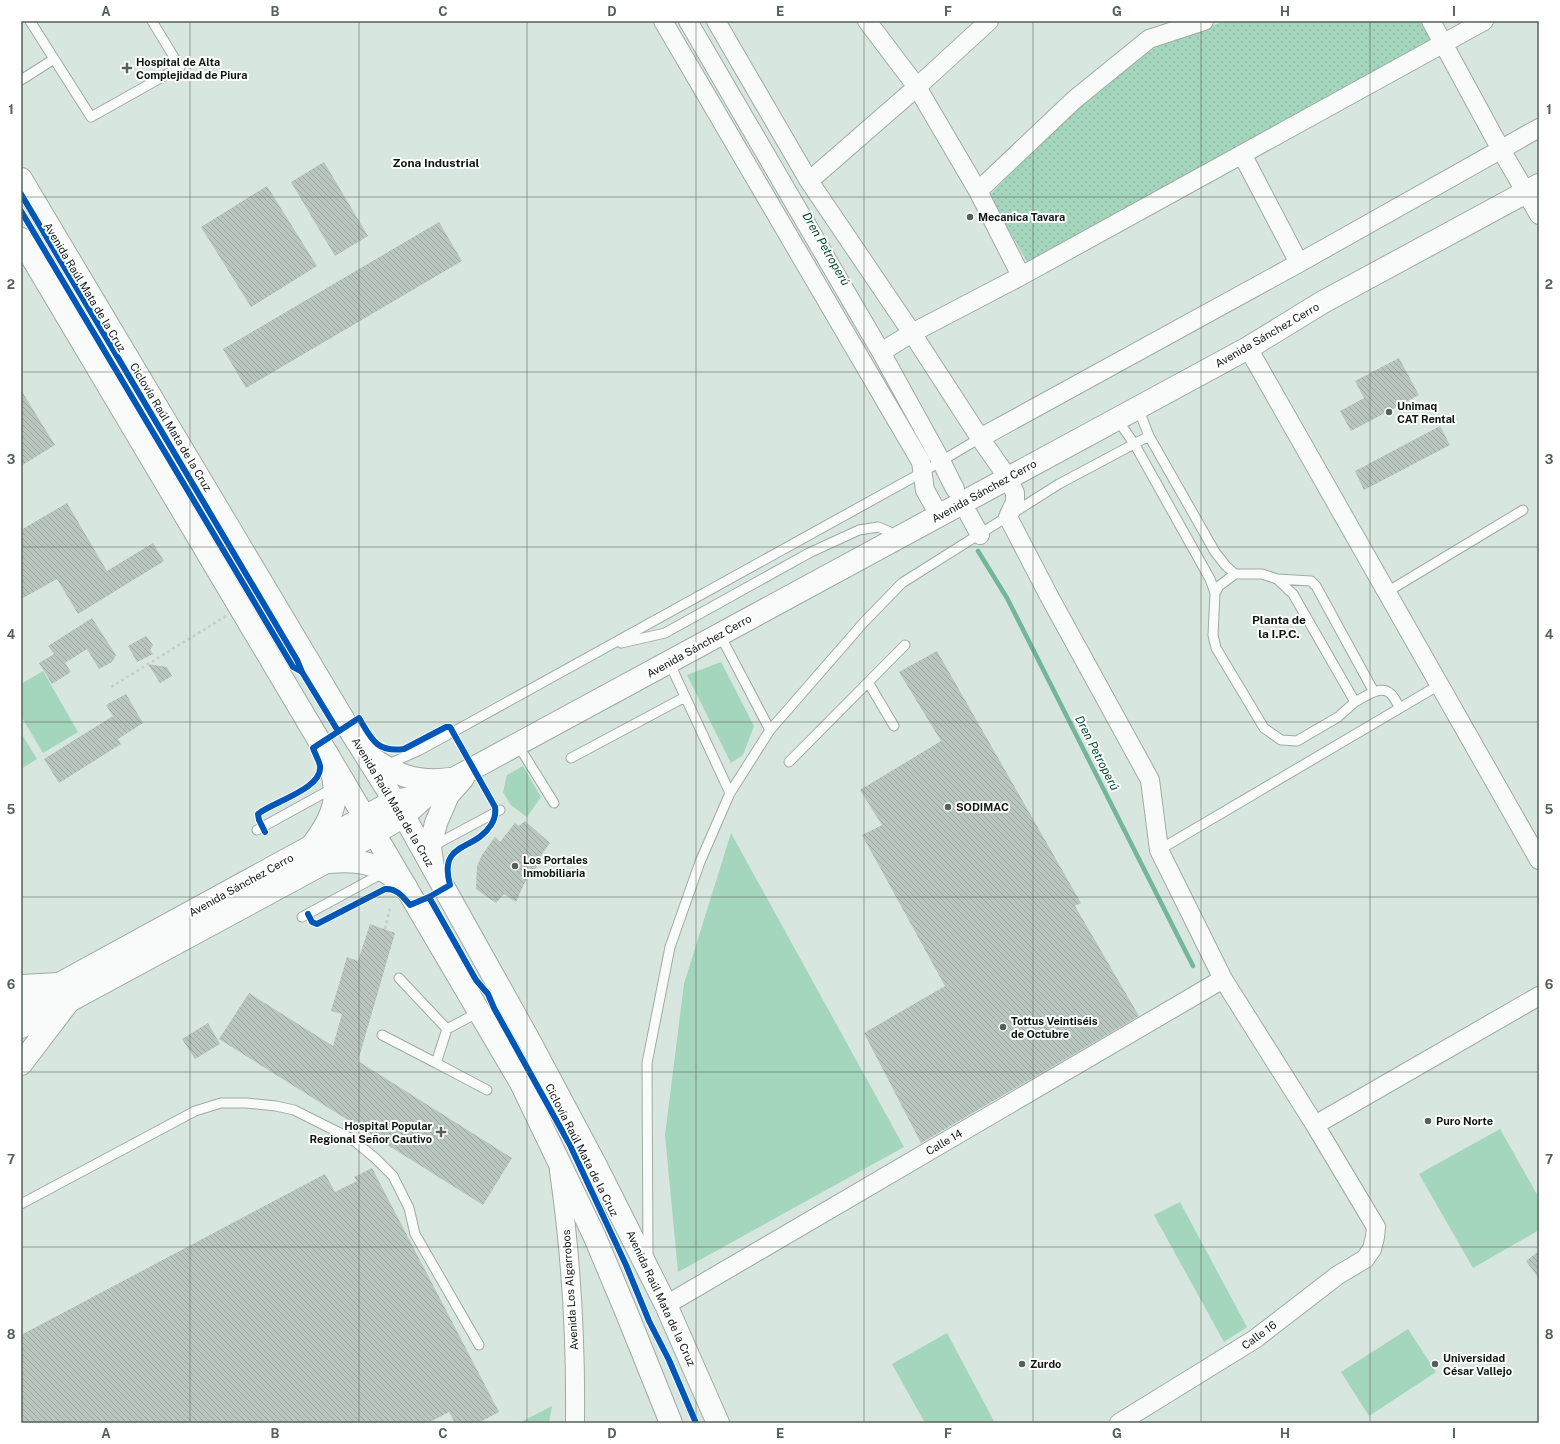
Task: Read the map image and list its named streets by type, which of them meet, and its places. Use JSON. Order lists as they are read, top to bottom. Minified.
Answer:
{"streets":{"main road":["Avenida Raúl Mata de la Cruz","Avenida Sánchez Cerro"],"street":["Calle 14","Avenida Los Algarrobos","Calle 16"],"cycle path":["Ciclovía Raúl Mata de la Cruz"]},"crossings":[["Avenida Raúl Mata de la Cruz","Avenida Sánchez Cerro"],["Avenida Raúl Mata de la Cruz","Calle 14"]],"districts":["Zona Industrial","Planta de la I.P.C."],"water":["Dren Petroperú"],"places":{"health":["Hospital de Alta Complejidad de Piura","Hospital Popular Regional Señor Cautivo"],"other":["Mecanica Tavara","Unimaq CAT Rental","SODIMAC","Los Portales Inmobiliaria","Tottus Veintiséis de Octubre","Puro Norte","Zurdo","Universidad César Vallejo"]},"grid":{"columns":["A","B","C","D","E","F","G","H","I"],"rows":["1","2","3","4","5","6","7","8"]}}
